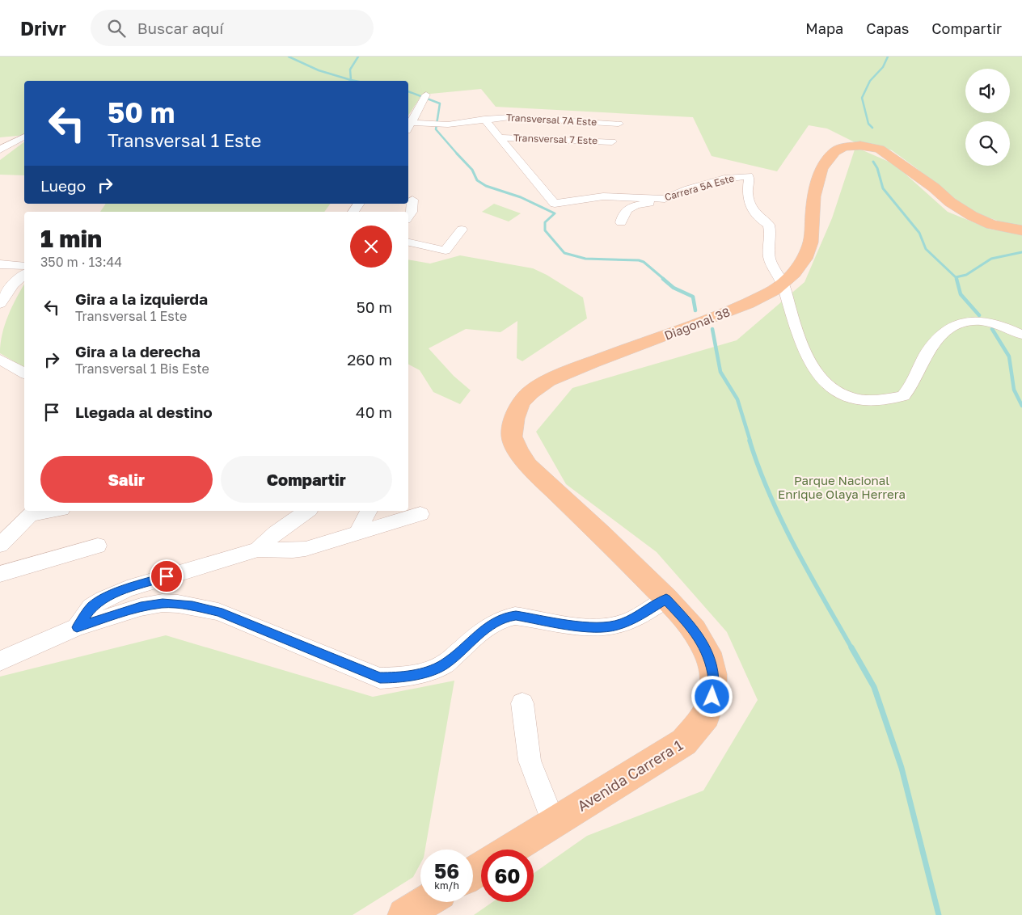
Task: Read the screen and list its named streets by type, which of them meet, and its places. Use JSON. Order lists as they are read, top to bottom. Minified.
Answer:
{"streets":{"main road":["Diagonal 38","Avenida Carrera 1"],"street":["Transversal 7A Este","Transversal 7 Este","Carrera 5A Este"]},"crossings":[["Transversal 7 Este","Carrera 5A Este"],["Carrera 5A Este","Diagonal 38"],["Diagonal 38","Avenida Carrera 1"]],"parks":["Parque Nacional Enrique Olaya Herrera"],"page":{"header":"Drivr","search":"Buscar aquí","nav":["Mapa","Capas","Compartir"],"turn":["50 m","Transversal 1 Este"],"then":"Luego","heading":["1 min","350 m · 13:44"],"list":[{"name":"Gira a la izquierda","note":"Transversal 1 Este","value":"50 m"},{"name":"Gira a la derecha","note":"Transversal 1 Bis Este","value":"260 m"},{"name":"Llegada al destino","value":"40 m"}],"buttons":["Salir","Compartir"],"speed":"56 km/h","limit":"60"}}
